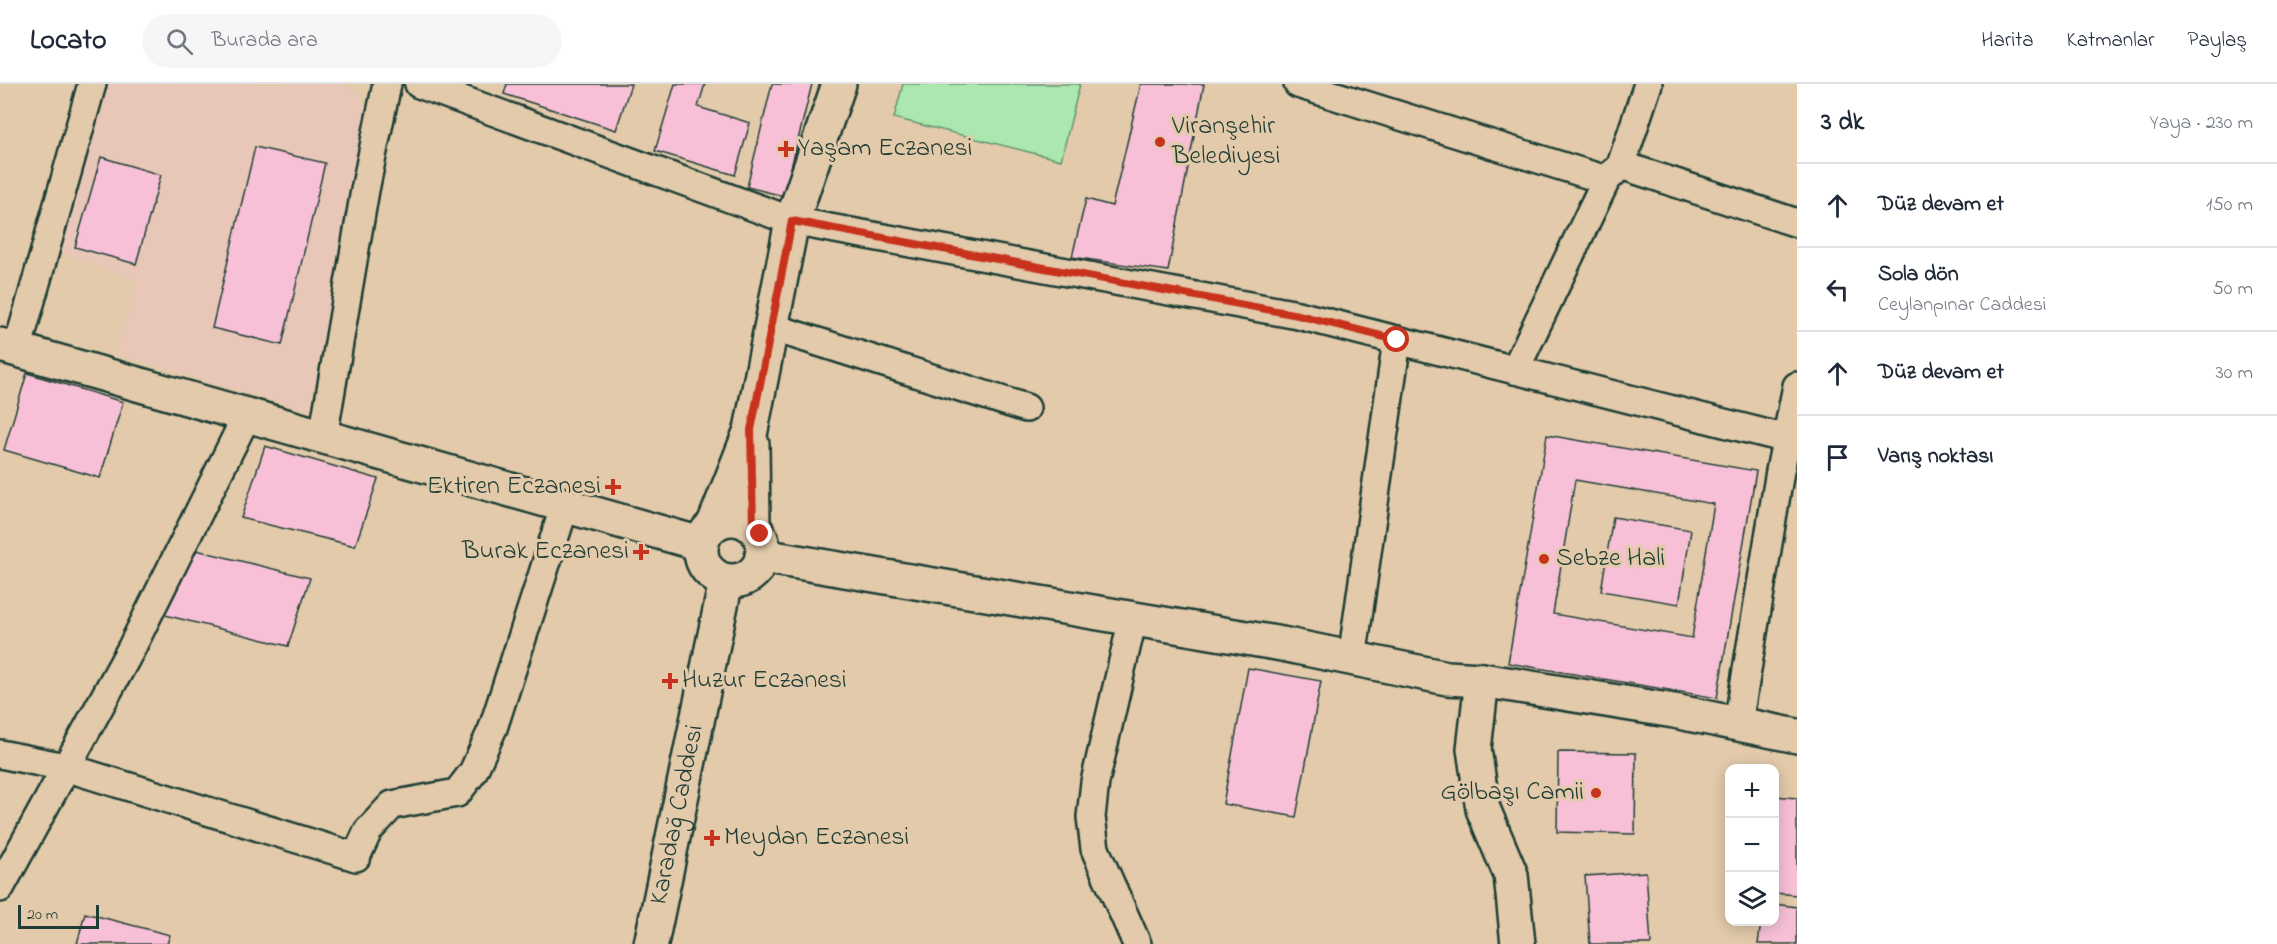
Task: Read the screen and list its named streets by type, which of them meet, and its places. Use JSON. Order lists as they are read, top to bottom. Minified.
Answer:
{"streets":{"street":["Karadağ Caddesi"]},"places":{"other":["Viranşehir Belediyesi","Sebze Hali","Gölbaşı Camii"],"health":["Yaşam Eczanesi","Ektiren Eczanesi","Burak Eczanesi","Huzur Eczanesi","Meydan Eczanesi"]},"scale_bar":"20 m","page":{"header":"Locato","search":"Burada ara","nav":["Harita","Katmanlar","Paylaş"],"heading":["3 dk","Yaya · 230 m"],"list":[["Düz devam et","150 m"],["Sola dön","Ceylanpınar Caddesi","50 m"],["Düz devam et","30 m"],"Varış noktası"],"map_buttons":["+","−"],"scale":"20 m"}}
